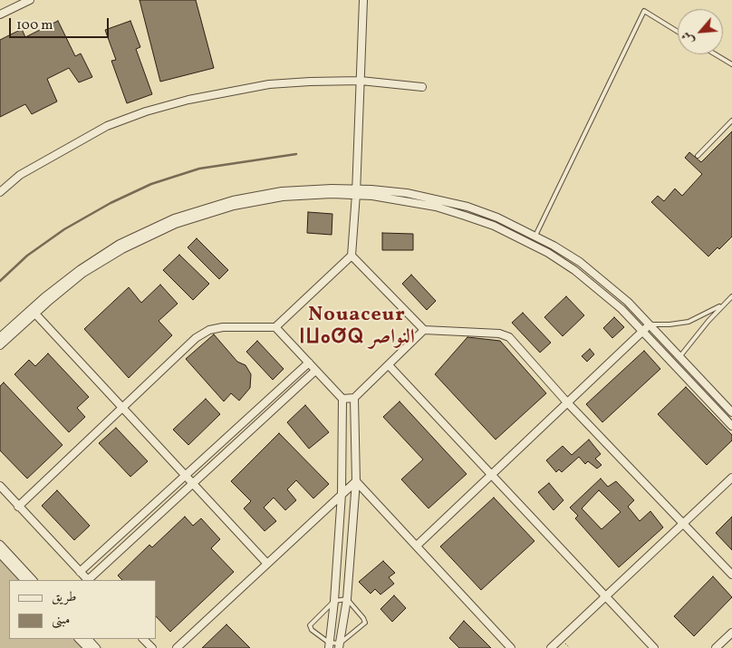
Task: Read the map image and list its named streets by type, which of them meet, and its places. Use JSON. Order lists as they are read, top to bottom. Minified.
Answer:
{"districts":["Nouaceur ⵏⵡⴰⵚⵕ النواصر"],"legend":["طريق","مبنى"],"scale_bar":"100 m","north":"bottom left"}
